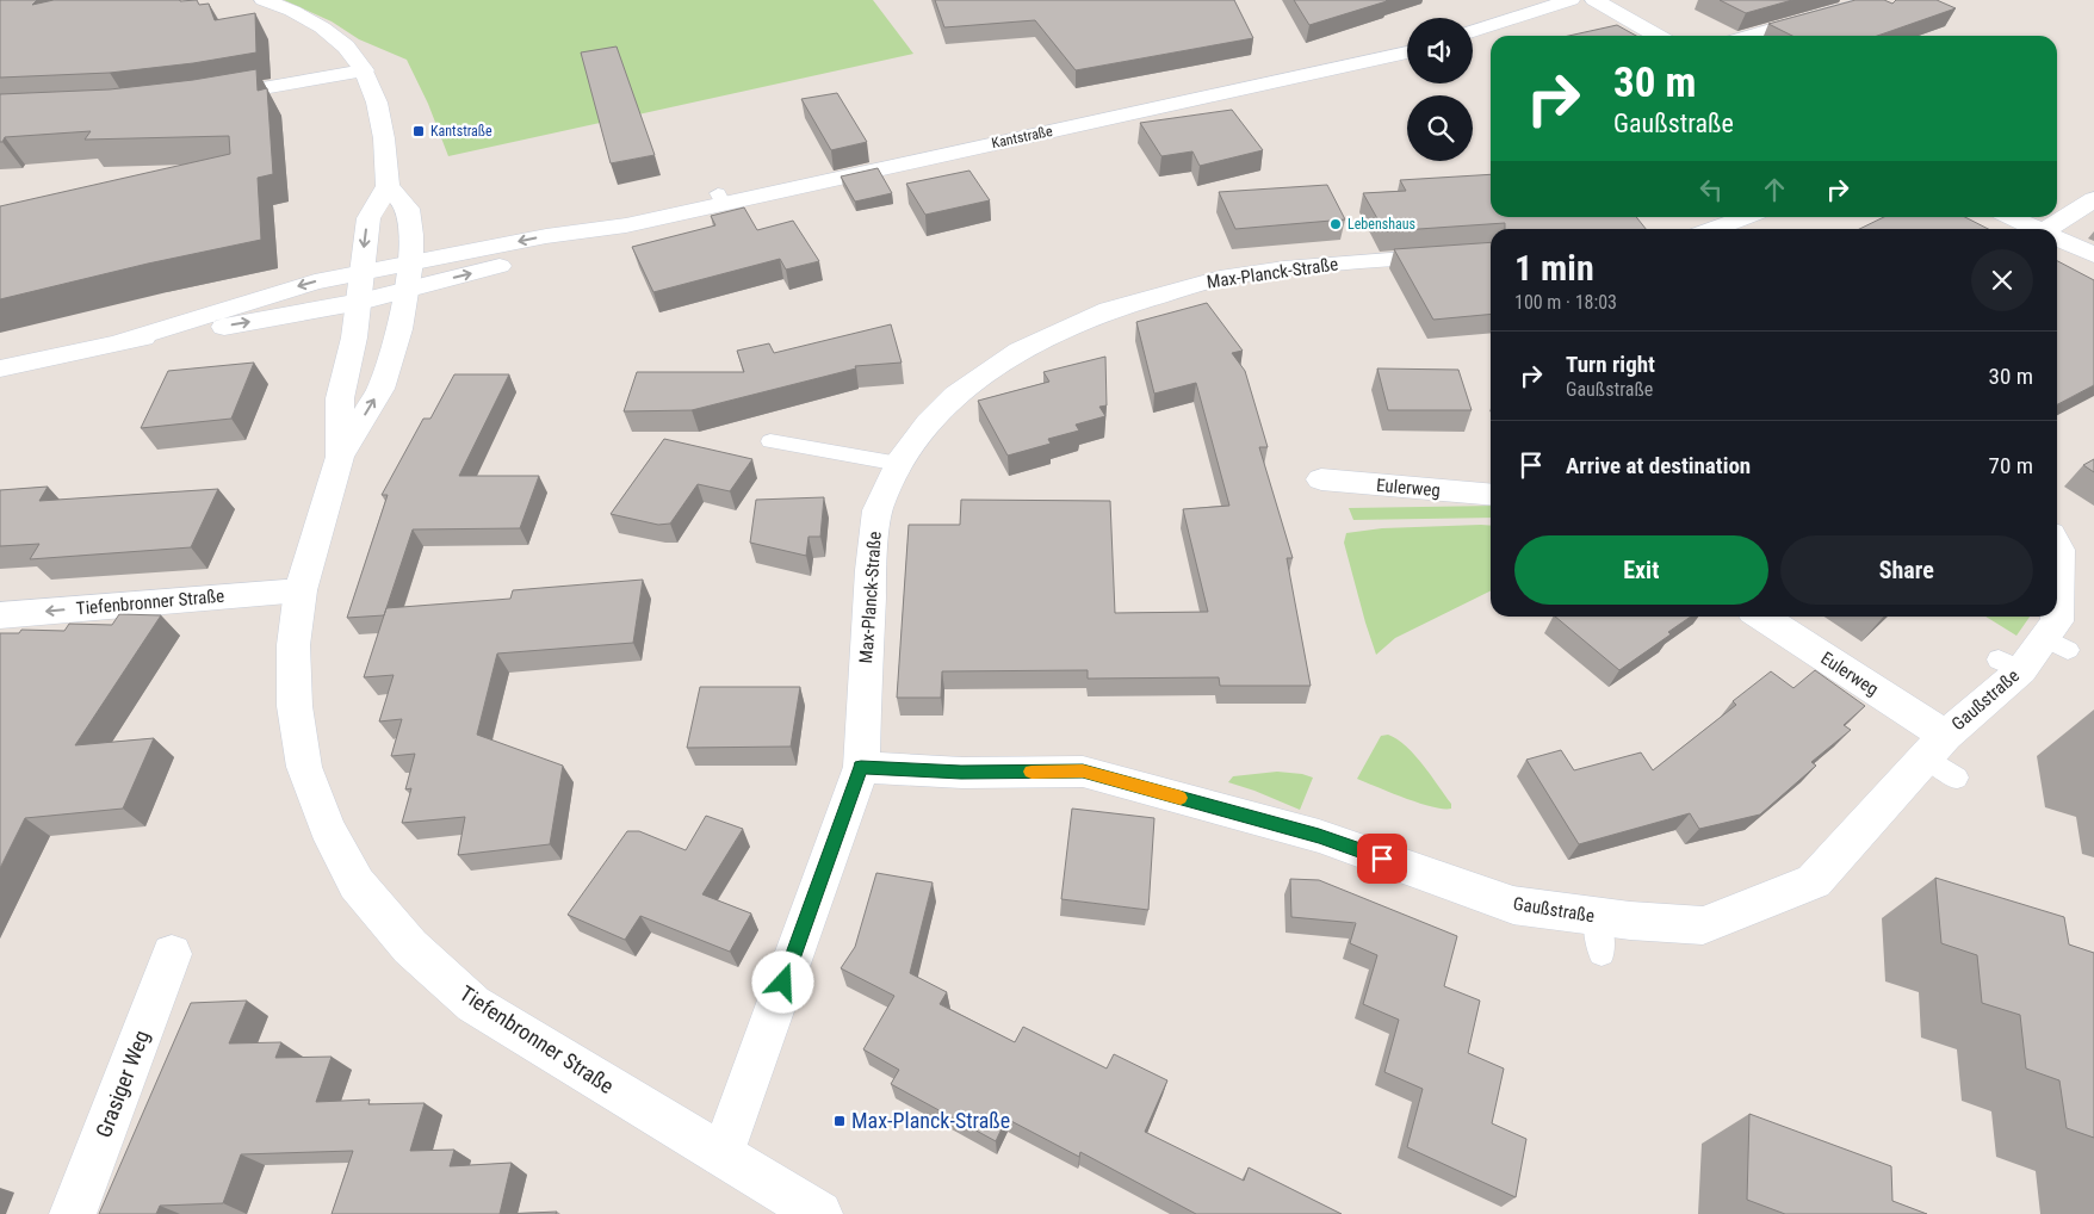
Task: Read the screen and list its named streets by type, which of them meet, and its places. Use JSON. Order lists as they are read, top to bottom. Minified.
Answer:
{"streets":{"street":["Kantstraße","Max-Planck-Straße","Eulerweg","Tiefenbronner Straße","Gaußstraße","Grasiger Weg"]},"crossings":[["Kantstraße","Tiefenbronner Straße"],["Max-Planck-Straße","Tiefenbronner Straße"],["Max-Planck-Straße","Gaußstraße"],["Eulerweg","Gaußstraße"]],"places":{"transit":["Kantstraße","Max-Planck-Straße"],"other":["Lebenshaus"]},"page":{"turn":["30 m","Gaußstraße"],"heading":["1 min","100 m · 18:03"],"list":[{"name":"Turn right","note":"Gaußstraße","value":"30 m"},{"name":"Arrive at destination","value":"70 m"}],"buttons":["Exit","Share"]}}
